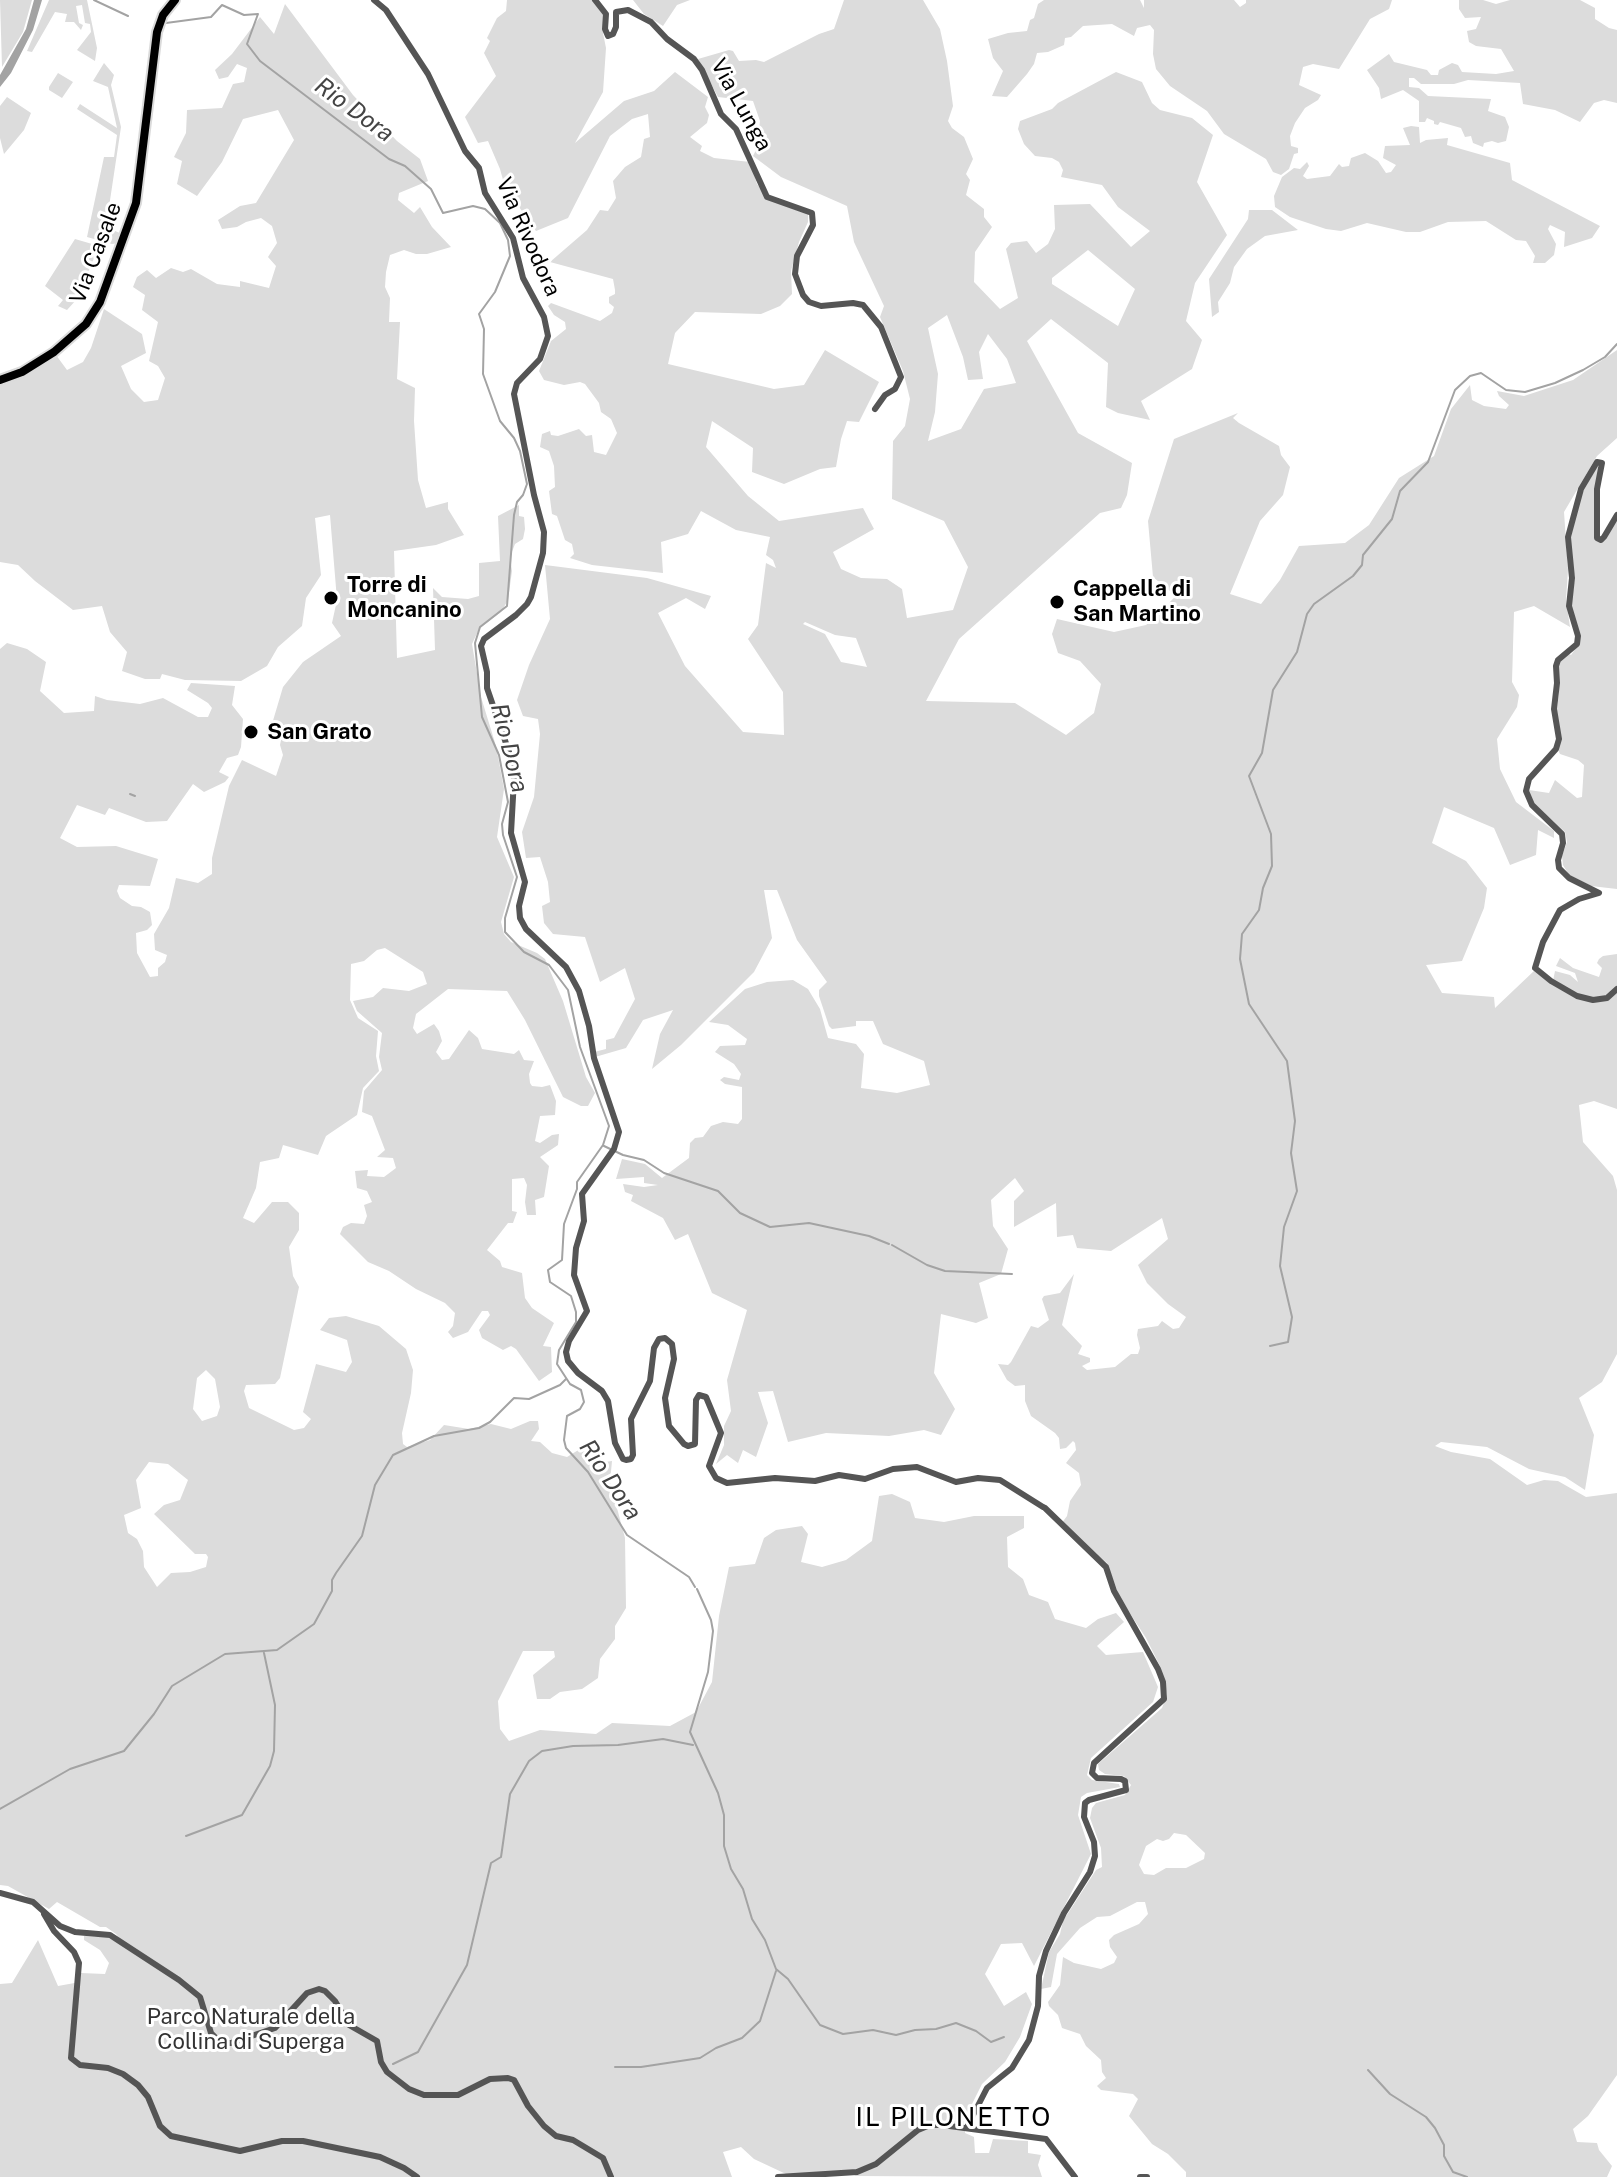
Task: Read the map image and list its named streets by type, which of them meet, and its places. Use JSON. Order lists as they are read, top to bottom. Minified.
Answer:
{"streets":{"main road":["Via Casale"],"street":["Via Lunga","Via Rivodora"]},"districts":["IL PILONETTO"],"water":["Rio Dora"],"parks":["Parco Naturale della Collina di Superga"],"places":["Torre di Moncanino","Cappella di San Martino","San Grato"]}
